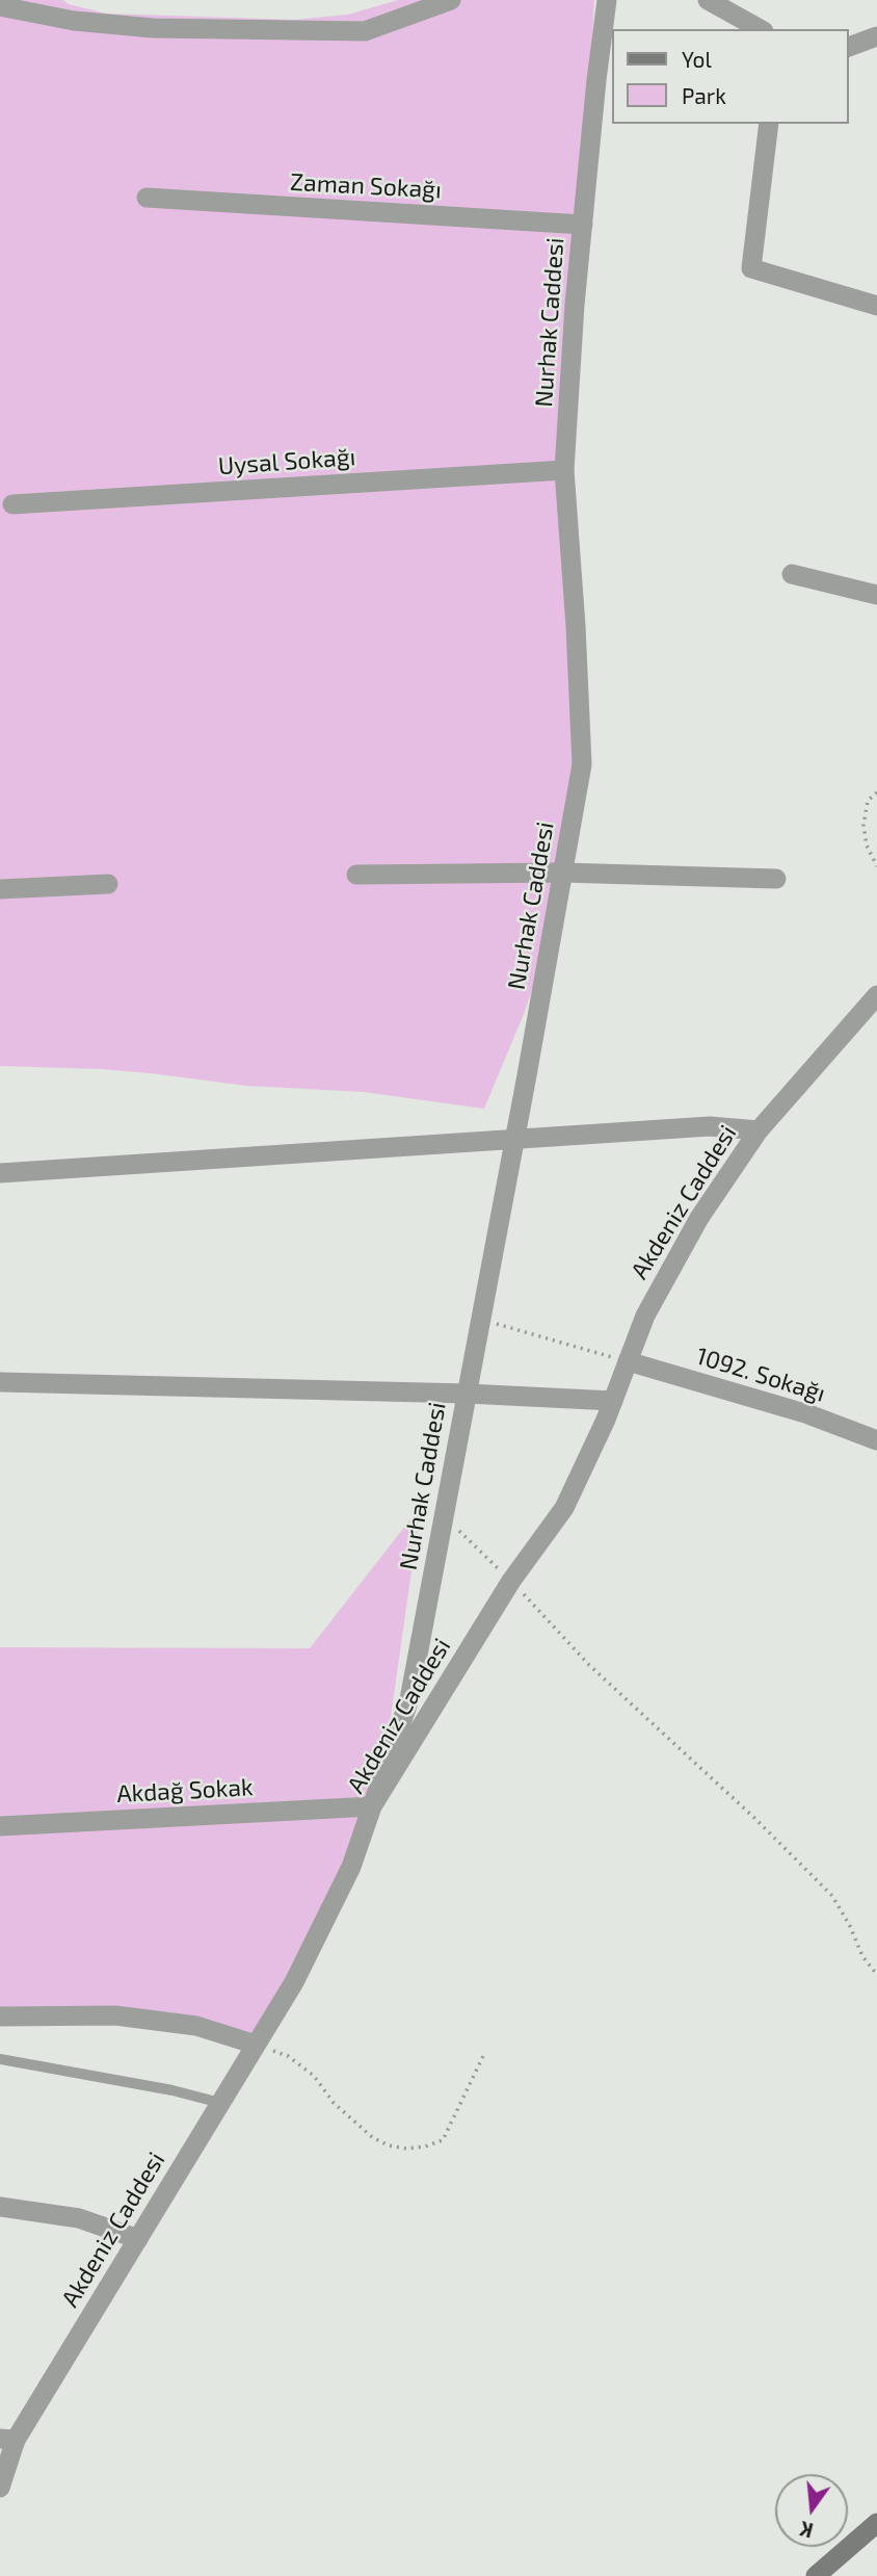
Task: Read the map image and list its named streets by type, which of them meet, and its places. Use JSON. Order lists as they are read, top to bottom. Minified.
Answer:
{"streets":{"street":["Zaman Sokağı","Nurhak Caddesi","Uysal Sokağı","Akdeniz Caddesi","1092. Sokağı","Akdağ Sokak"]},"crossings":[["Zaman Sokağı","Nurhak Caddesi"],["Nurhak Caddesi","Uysal Sokağı"],["Nurhak Caddesi","Akdeniz Caddesi"],["Nurhak Caddesi","Akdağ Sokak"],["Akdeniz Caddesi","1092. Sokağı"],["Akdeniz Caddesi","Akdağ Sokak"]],"legend":["Yol","Park"],"north":"bottom"}
